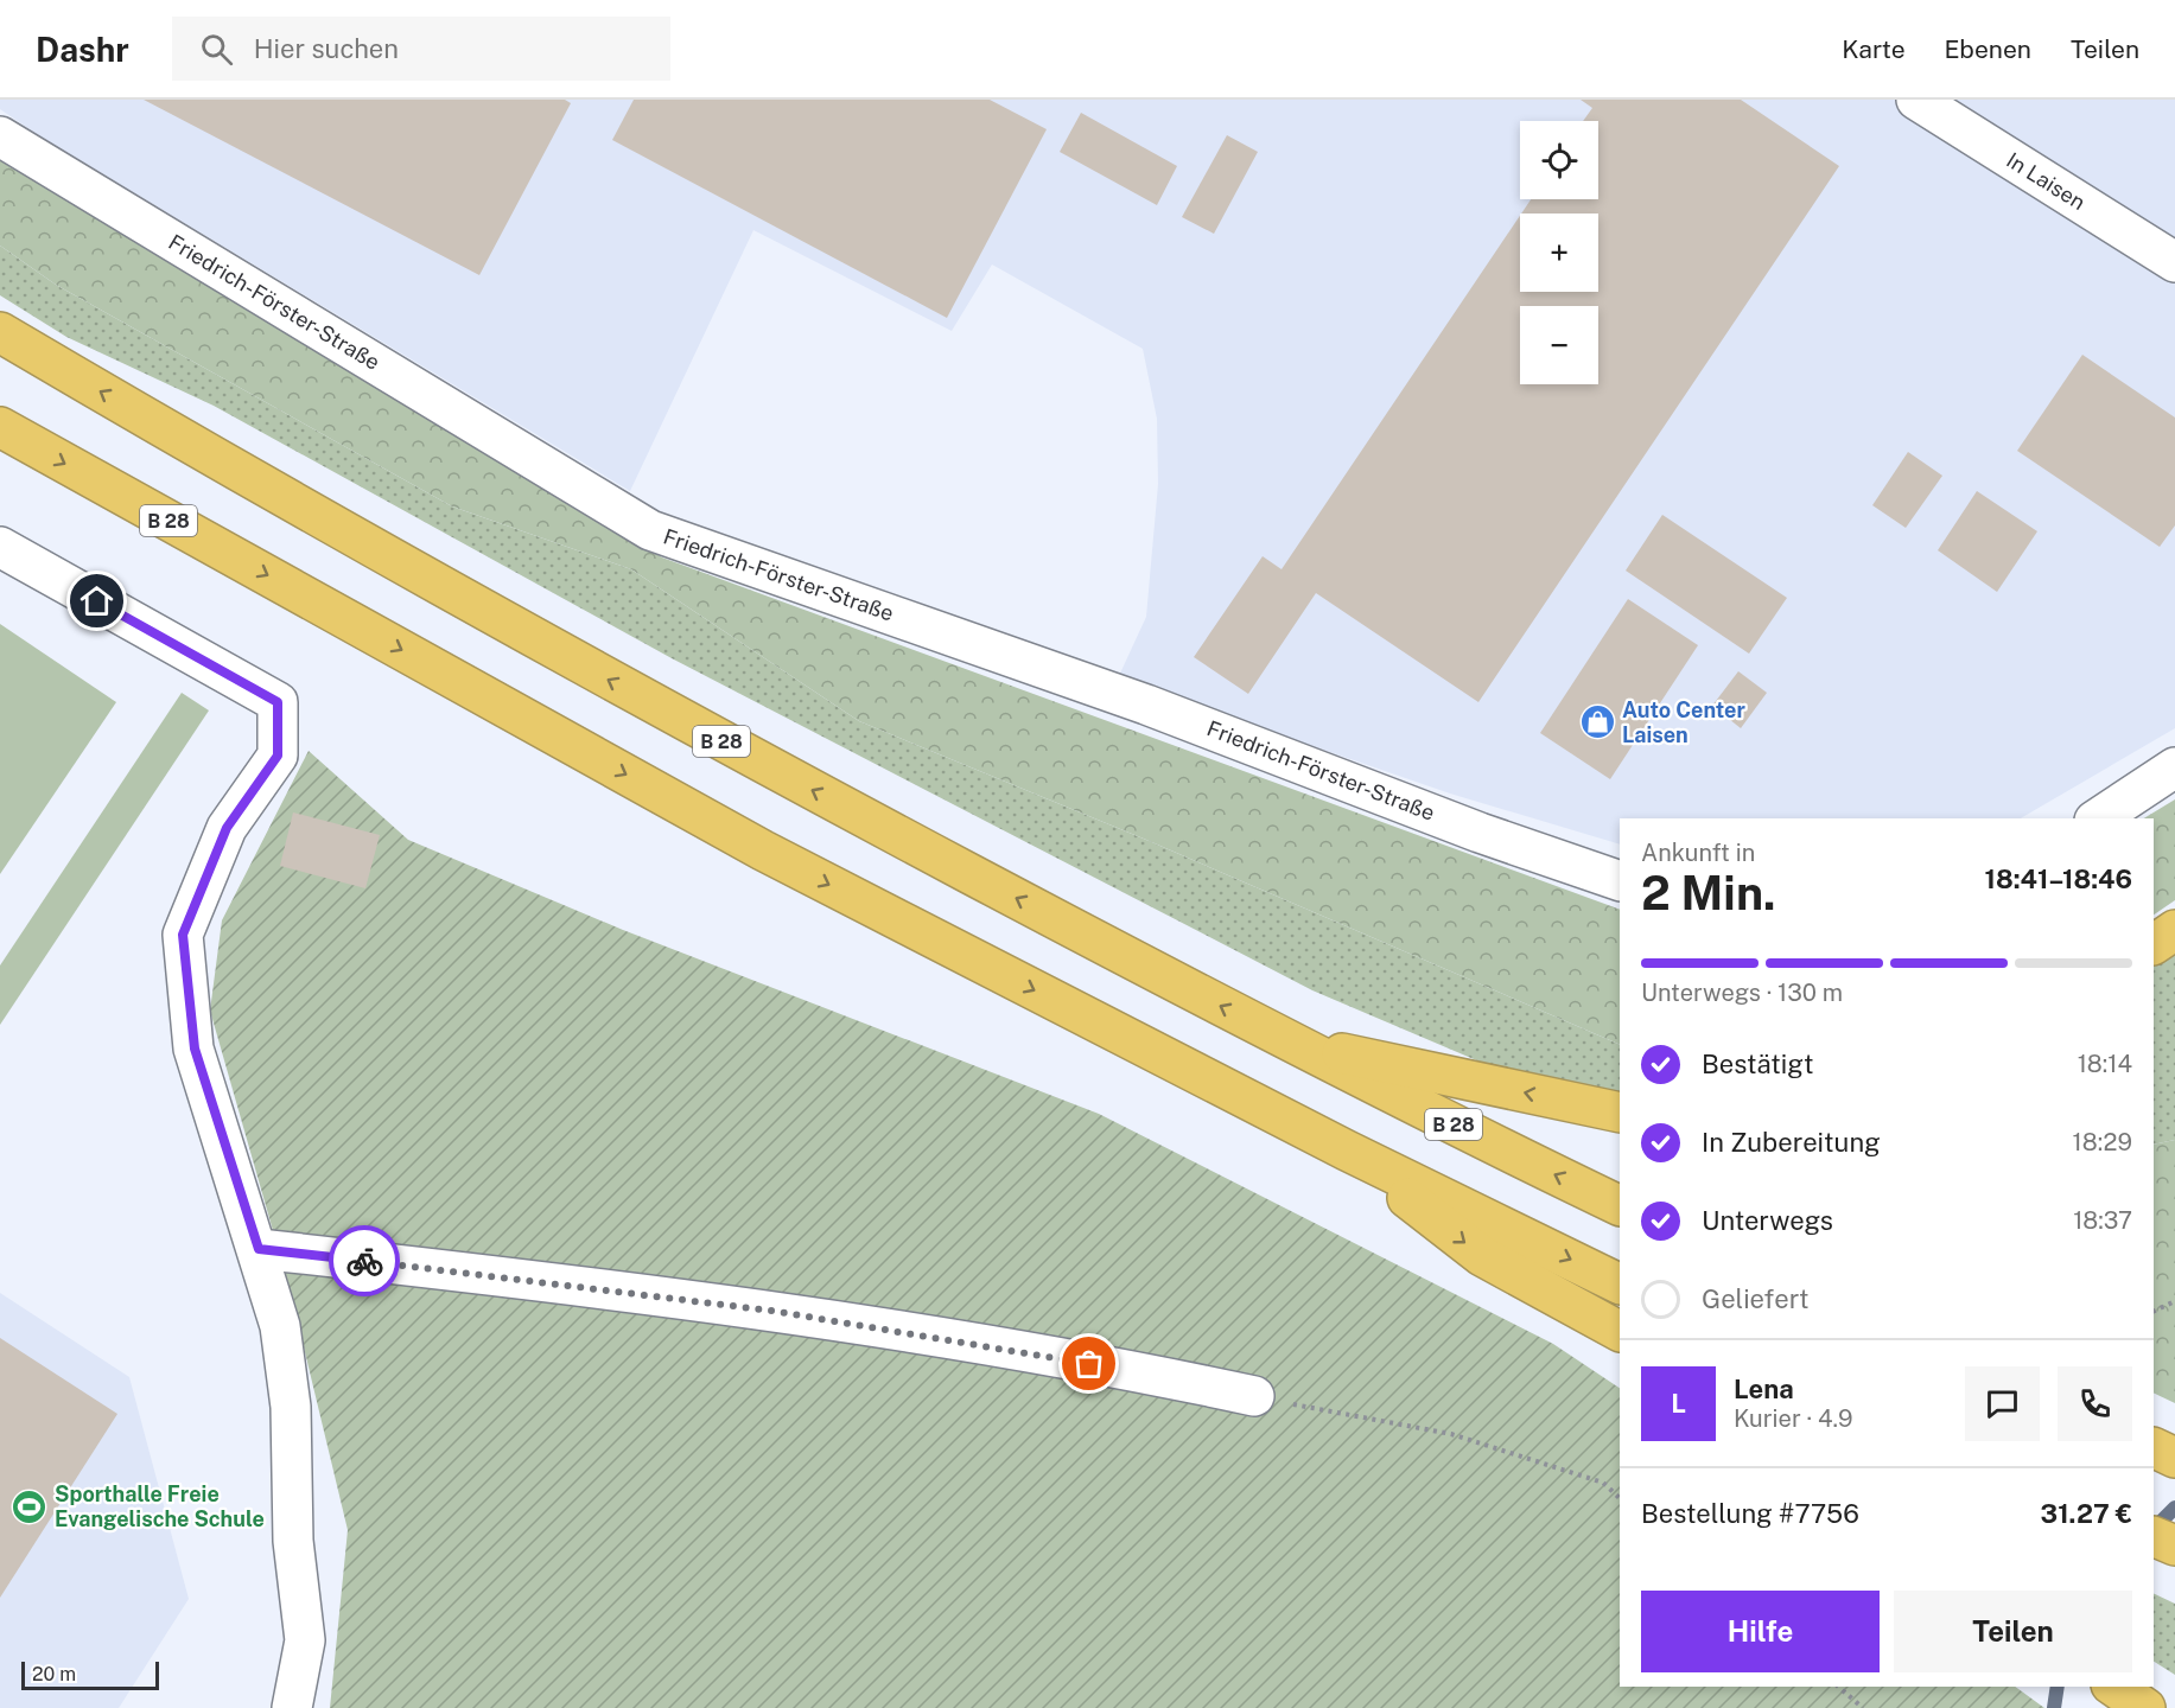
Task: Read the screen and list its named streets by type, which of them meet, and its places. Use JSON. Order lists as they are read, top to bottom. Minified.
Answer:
{"streets":{"highway":["B 28"],"street":["In Laisen","Friedrich-Förster-Straße"]},"places":{"shop":["Auto Center Laisen"],"sports":["Sporthalle Freie Evangelische Schule"]},"scale_bar":"20 m","page":{"header":"Dashr","search":"Hier suchen","nav":["Karte","Ebenen","Teilen"],"map_buttons":["+","−"],"heading":["2 Min.","Ankunft in","18:41–18:46"],"panel":["Lena","Kurier · 4.9","Bestellung #7756","31.27 €"],"bar":"Unterwegs · 130 m","list":[["Bestätigt","18:14"],["In Zubereitung","18:29"],["Unterwegs","18:37"],"Geliefert"],"round":"L","buttons":["Hilfe","Teilen"],"scale":"20 m"}}
